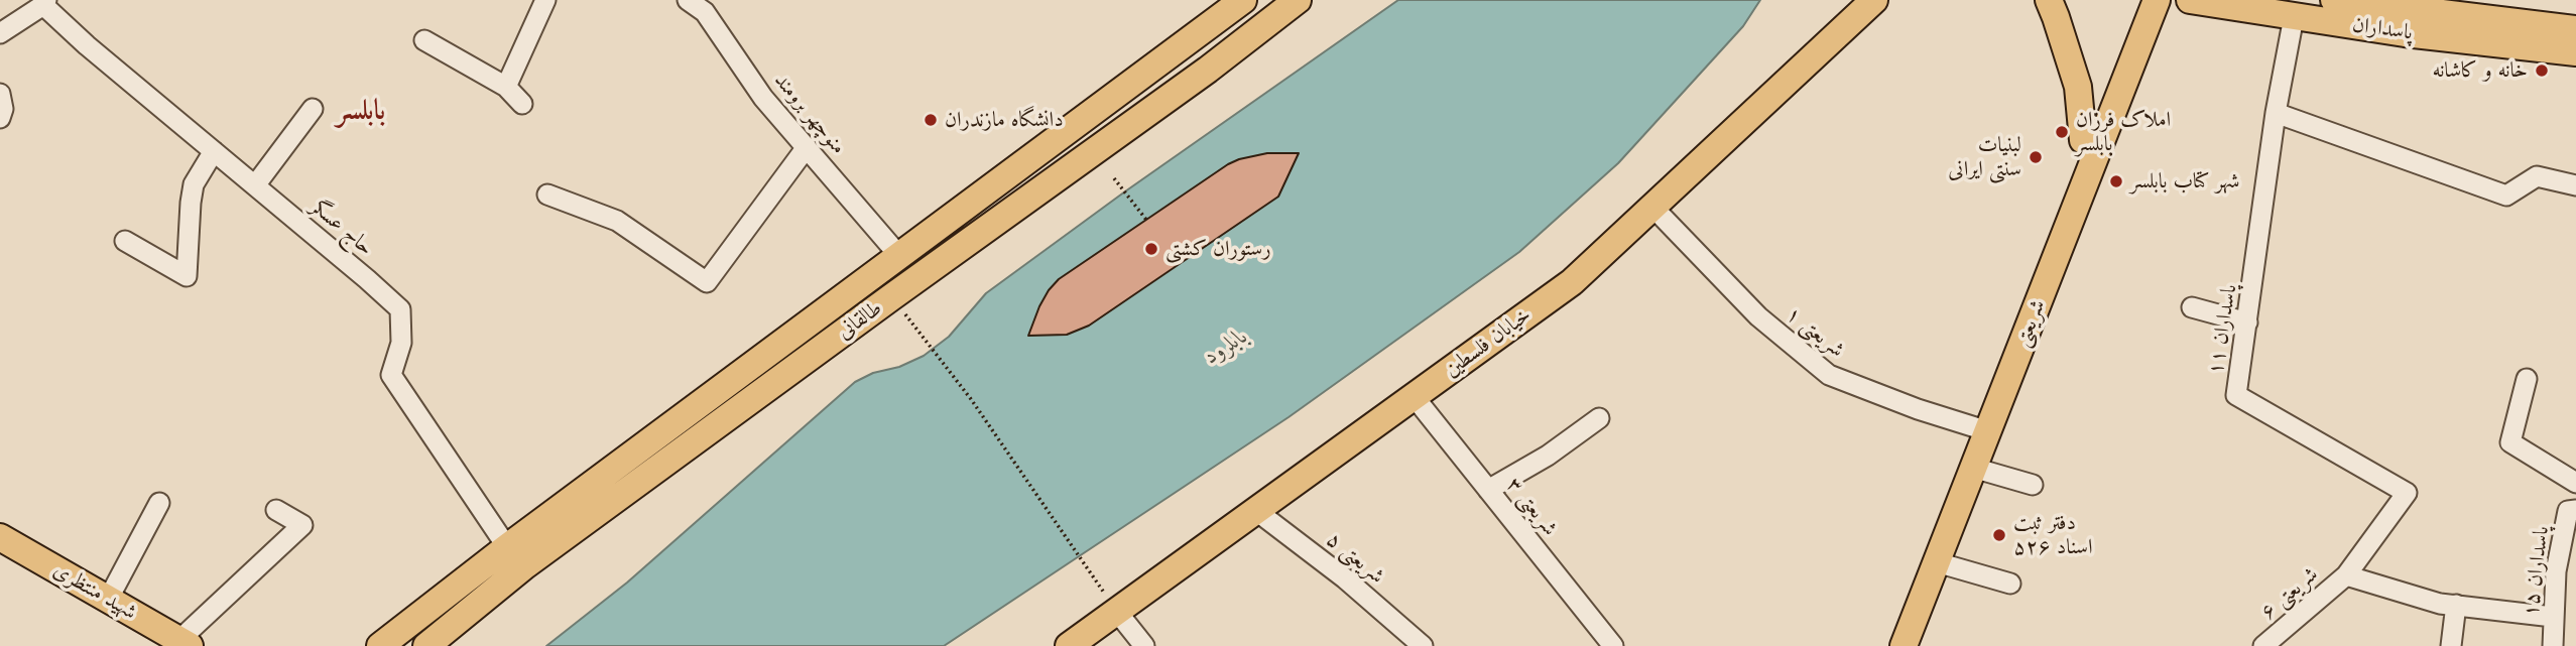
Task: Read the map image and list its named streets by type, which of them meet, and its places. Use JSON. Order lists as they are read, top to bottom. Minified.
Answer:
{"streets":{"main road":["پاسداران","طالقانی","شریعتی","خیابان فلسطین","شهید منتظری"],"street":["منوچهر برومند","حاج عسگر","پاسداران ۱۱","شریعتی ۱","شریعتی ۳","شریعتی ۵","پاسداران ۱۵","شریعتی ۶"]},"crossings":[["پاسداران","پاسداران ۱۱"],["منوچهر برومند","طالقانی"],["حاج عسگر","طالقانی"],["شریعتی","شریعتی ۱"],["پاسداران ۱۱","شریعتی ۶"],["شریعتی ۱","خیابان فلسطین"],["خیابان فلسطین","شریعتی ۳"],["خیابان فلسطین","شریعتی ۵"]],"districts":["بابلسر"],"water":["بابلرود"],"places":["خانه و کاشانه","دانشگاه مازندران","املاک فرزان بابلسر","لبنیات سنتی ایرانی","شهر کتاب بابلسر","رستوران کشتی","دفتر ثبت اسناد ۵۲۶"]}
